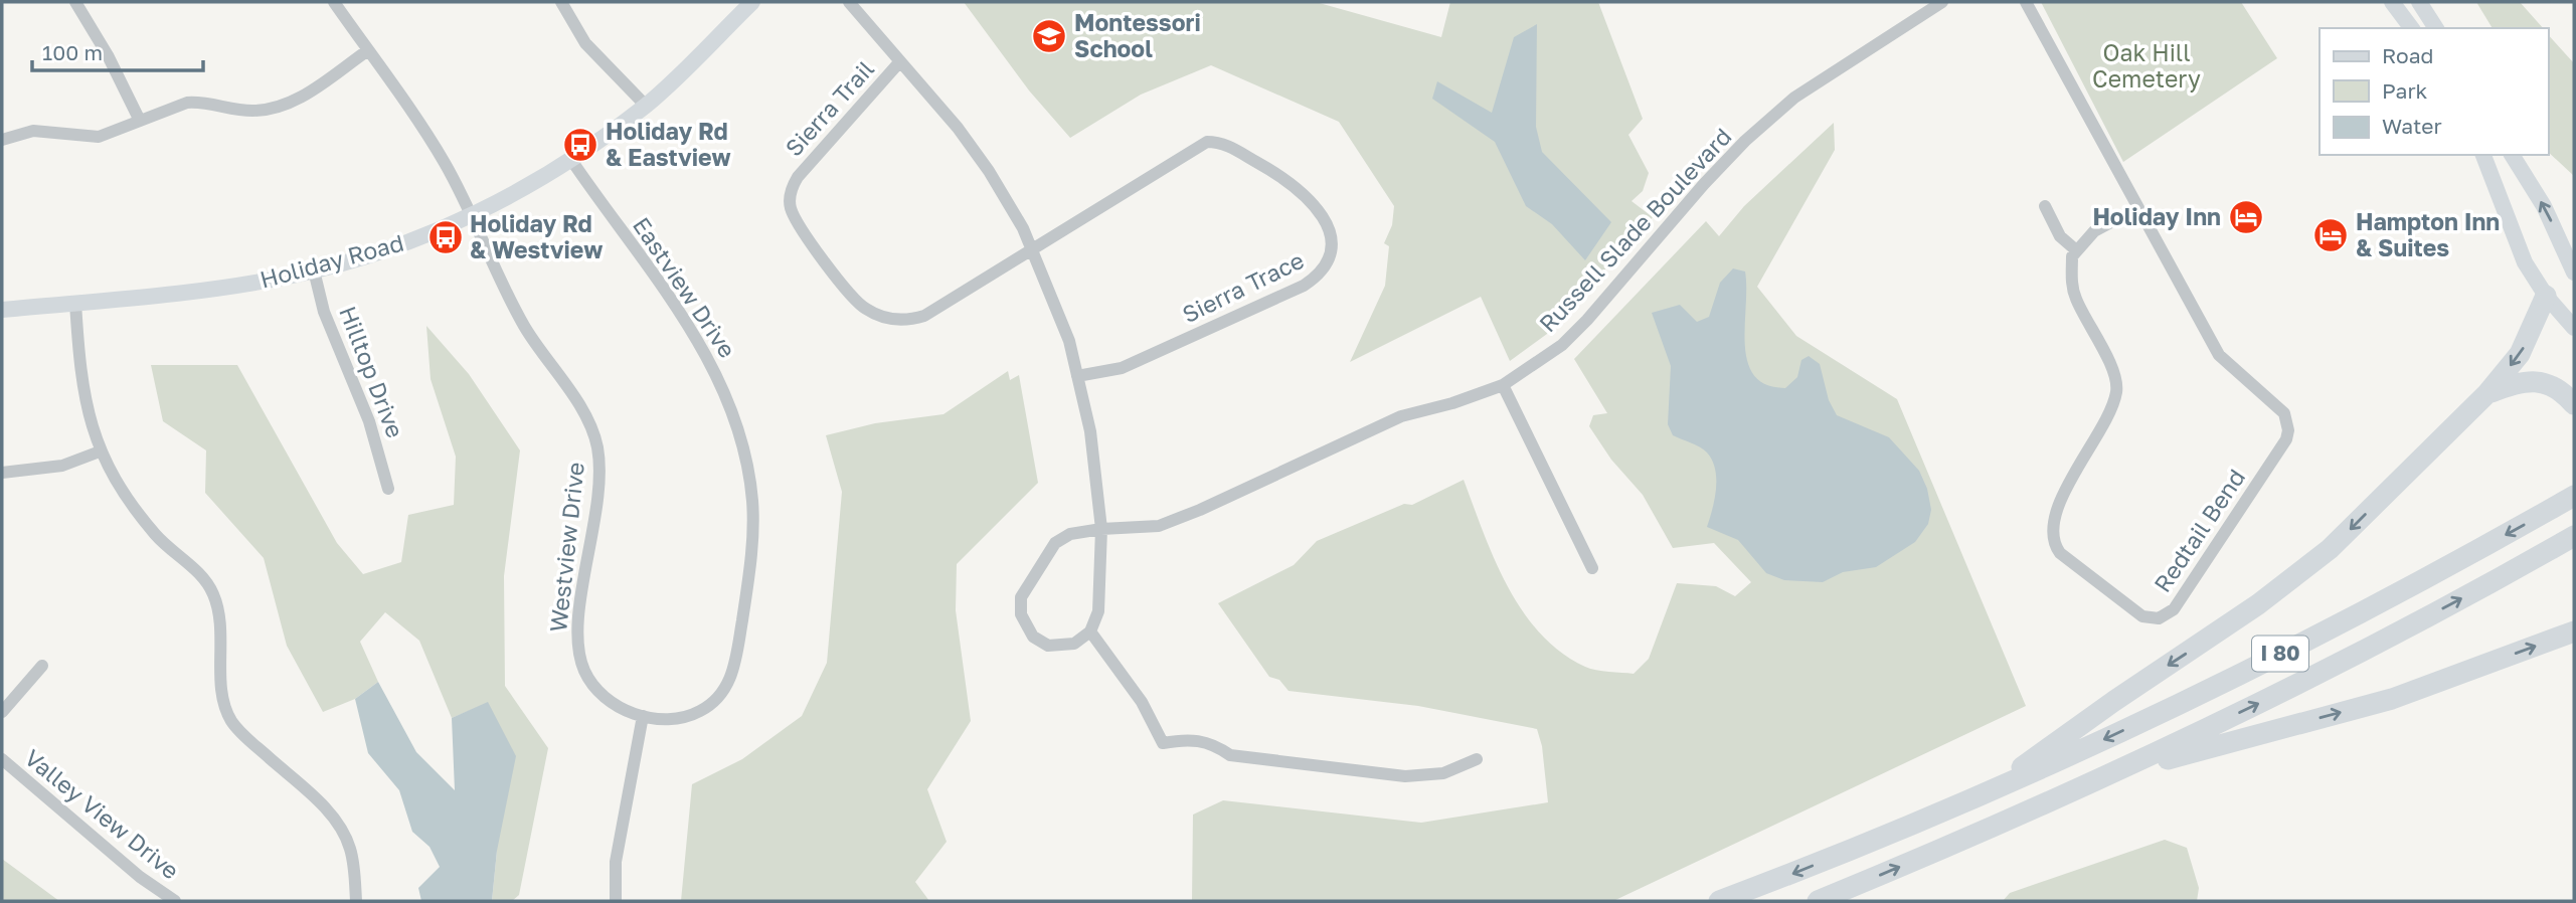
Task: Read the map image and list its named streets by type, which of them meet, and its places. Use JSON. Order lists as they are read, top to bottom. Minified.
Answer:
{"streets":{"highway":["I 80"],"street":["Sierra Trail","Russell Slade Boulevard","Holiday Road","Eastview Drive","Sierra Trace","Hilltop Drive","Redtail Bend","Westview Drive","Valley View Drive"]},"crossings":[["Sierra Trail","Sierra Trace"],["Holiday Road","Eastview Drive"],["Holiday Road","Hilltop Drive"],["Holiday Road","Westview Drive"],["Eastview Drive","Westview Drive"]],"parks":["Oak Hill Cemetery"],"places":{"school or university":["Montessori School"],"bus stop":["Holiday Rd & Eastview","Holiday Rd & Westview"],"hotel":["Holiday Inn","Hampton Inn & Suites"]},"legend":["Road","Park","Water"],"scale_bar":"100 m"}
